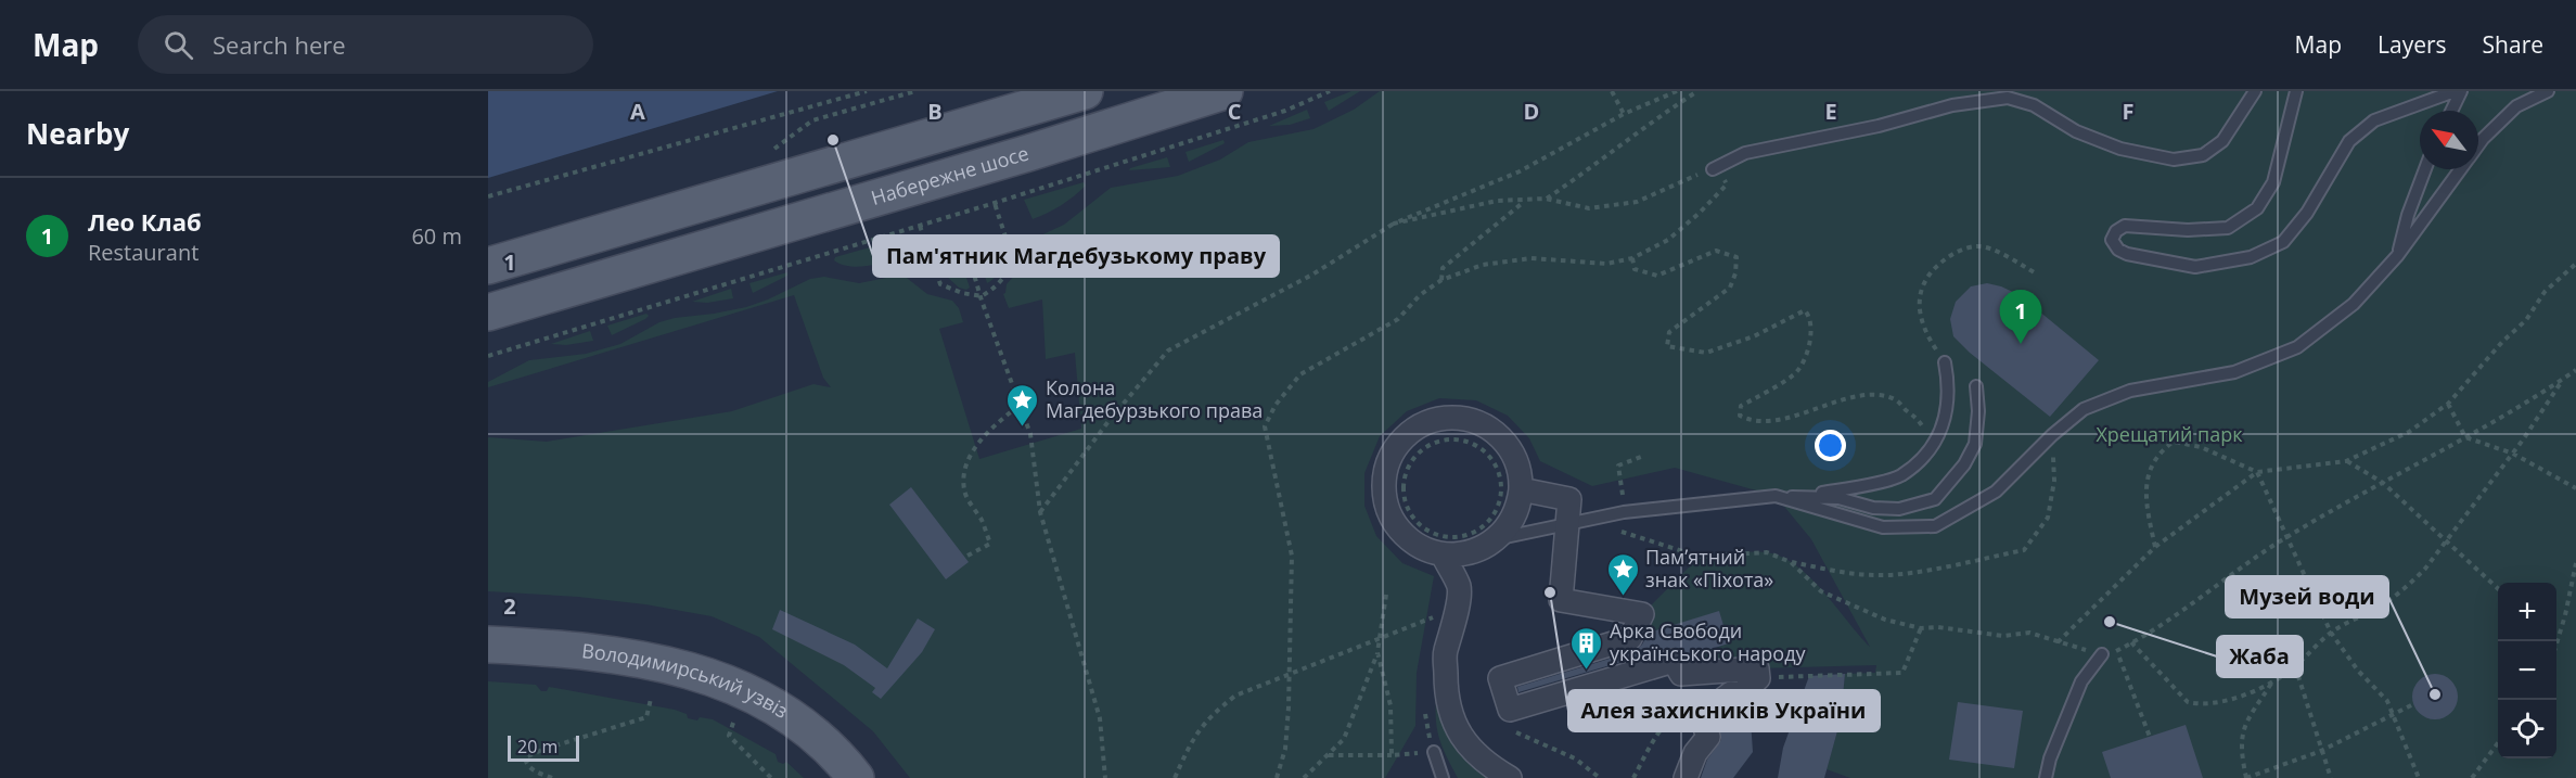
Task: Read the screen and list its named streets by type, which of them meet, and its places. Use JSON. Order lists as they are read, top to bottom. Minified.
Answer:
{"streets":{"main road":["Набережне шосе","Володимирський узвіз"]},"parks":["Хрещатий парк"],"places":{"other":["Пам'ятник Магдебузькому праву","Алея захисників України","Жаба","Музей води"],"place":["Колона Магдебурзького права","Памʼятний знак «Піхота»"],"building":["Арка Свободи українського народу"]},"scale_bar":"20 m","north":"top left","page":{"header":"Map","search":"Search here","nav":["Map","Layers","Share"],"heading":"Nearby","list":[{"mark":"1","name":"Лео Клаб","note":"Restaurant","value":"60 m"}],"pins":"1","map_buttons":["+","−"],"scale":"20 m"},"grid":{"columns":["A","B","C","D","E","F"],"rows":["1","2"]}}
